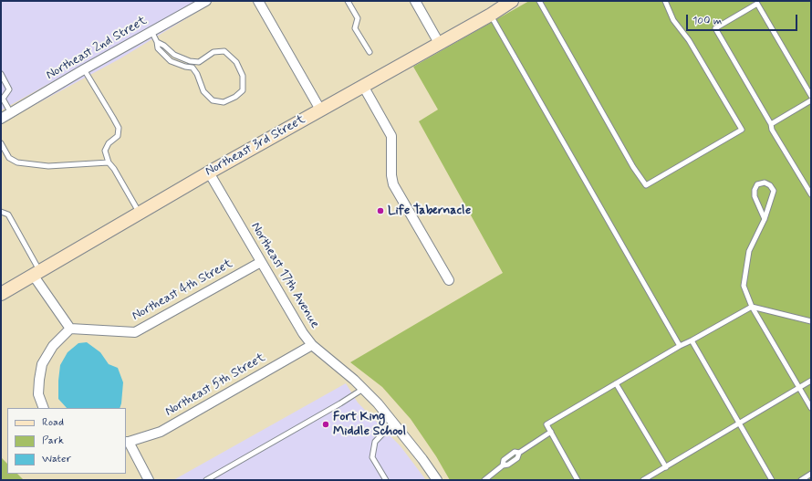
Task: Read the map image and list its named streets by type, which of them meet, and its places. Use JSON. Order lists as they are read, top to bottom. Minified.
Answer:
{"streets":{"street":["Northeast 2nd Street","Northeast 3rd Street","Northeast 17th Avenue","Northeast 4th Street","Northeast 5th Street"]},"crossings":[["Northeast 3rd Street","Northeast 17th Avenue"],["Northeast 17th Avenue","Northeast 4th Street"],["Northeast 17th Avenue","Northeast 5th Street"]],"places":["Life Tabernacle","Fort King Middle School"],"legend":["Road","Park","Water"],"scale_bar":"100 m"}
